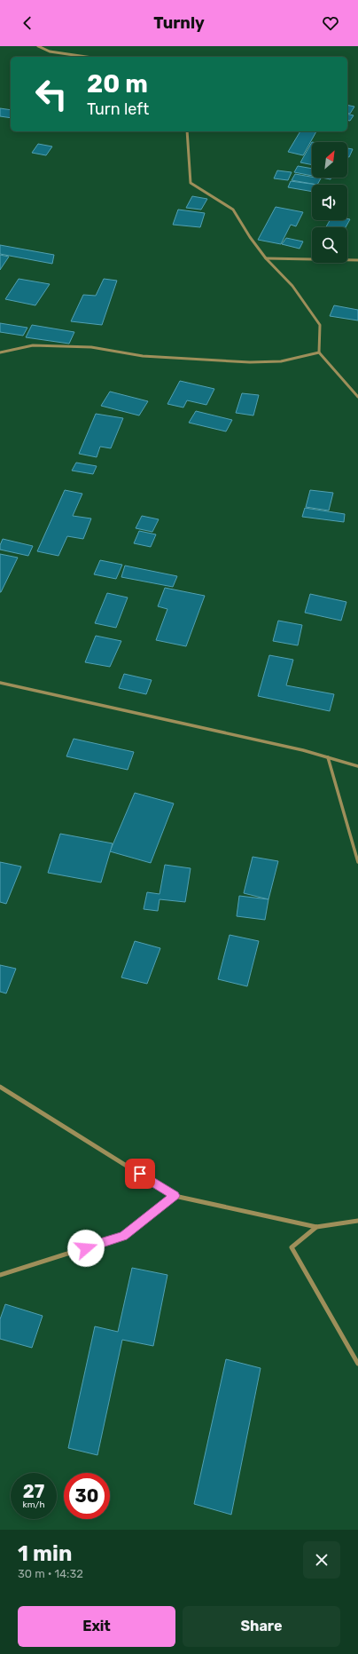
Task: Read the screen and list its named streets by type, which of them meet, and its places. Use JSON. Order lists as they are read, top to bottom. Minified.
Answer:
{"north":"top right","page":{"header":"Turnly","turn":["20 m","Turn left"],"speed":"27 km/h","limit":"30","heading":["1 min","30 m · 14:32"],"buttons":["Exit","Share"]}}
